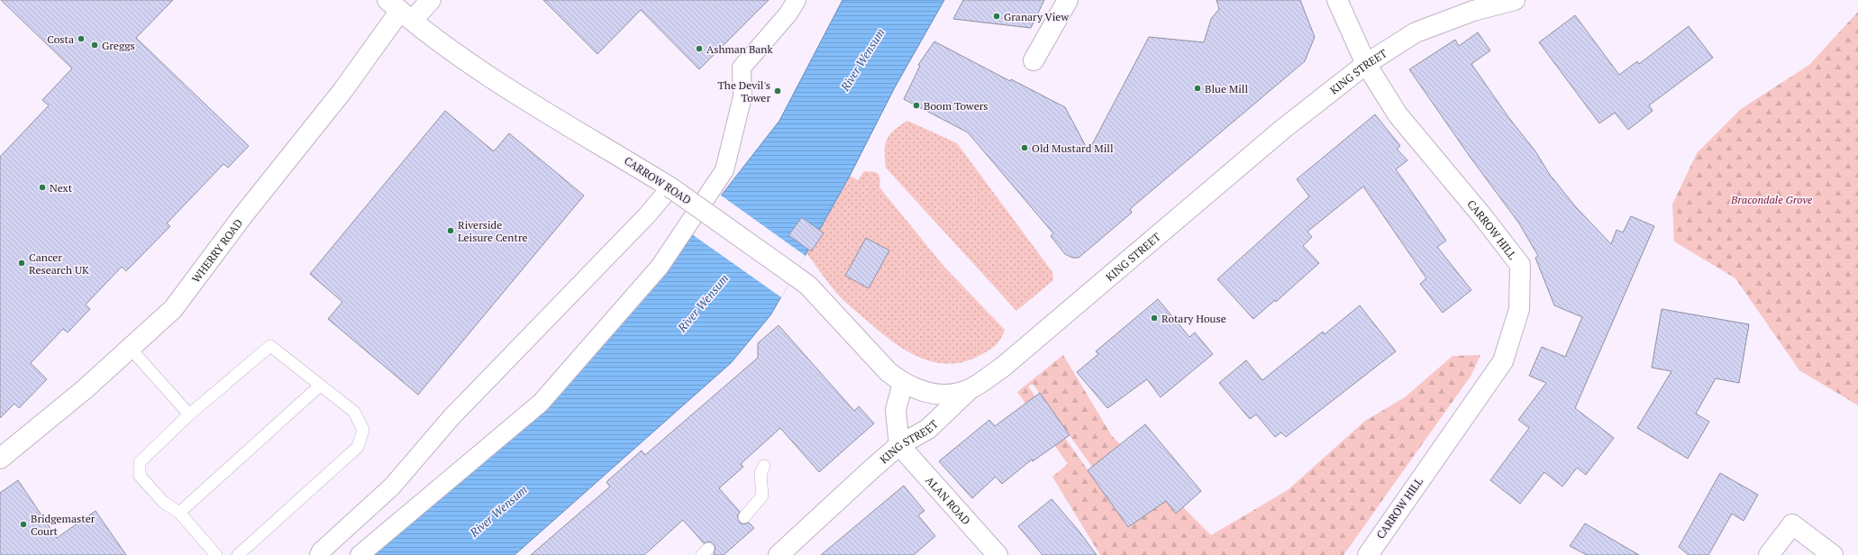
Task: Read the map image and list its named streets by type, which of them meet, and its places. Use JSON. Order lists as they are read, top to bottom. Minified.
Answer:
{"streets":{"street":["KING STREET","CARROW ROAD","CARROW HILL","WHERRY ROAD","ALAN ROAD"]},"crossings":[["KING STREET","CARROW ROAD"],["KING STREET","CARROW HILL"],["KING STREET","ALAN ROAD"],["CARROW ROAD","WHERRY ROAD"]],"water":["River Wensum"],"parks":["Bracondale Grove"],"places":["Granary View","Costa","Greggs","Ashman Bank","Blue Mill","The Devil's Tower","Boom Towers","Old Mustard Mill","Next","Riverside Leisure Centre","Cancer Research UK","Rotary House","Bridgemaster Court"]}
